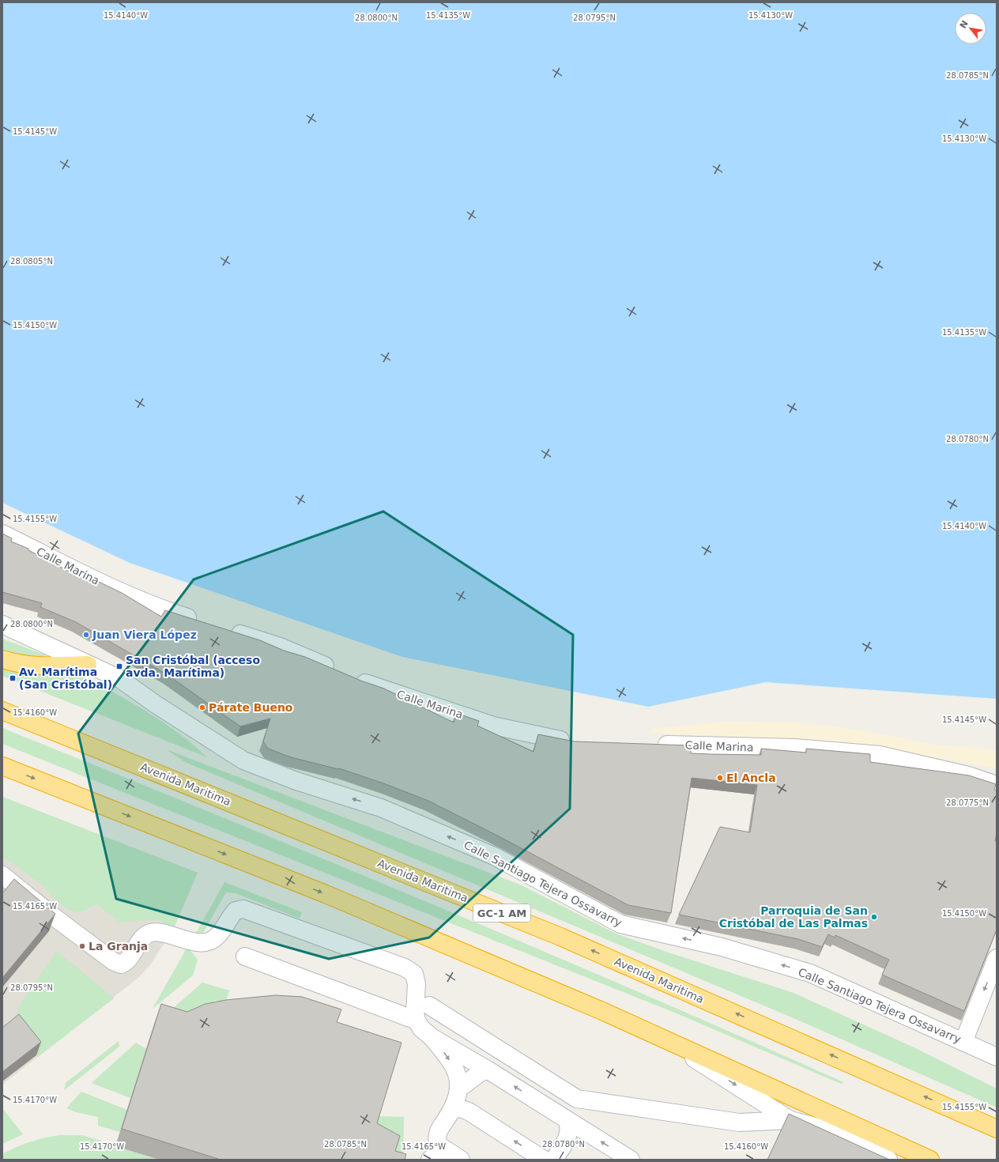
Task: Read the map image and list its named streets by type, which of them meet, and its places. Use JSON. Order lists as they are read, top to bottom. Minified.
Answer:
{"streets":{"highway":["Avenida Maritima","GC-1 AM"],"street":["Calle Marina","Calle Santiago Tejera Ossavarry"]},"places":{"other":["Juan Viera López","Párate Bueno","El Ancla","Parroquia de San Cristóbal de Las Palmas","La Granja"],"transit":["San Cristóbal (acceso avda. Marítima)","Av. Marítima (San Cristóbal)"]},"north":"top left","coordinates":["15.4140°W","15.4135°W","15.4130°W","28.0800°N","28.0795°N","28.0785°N","15.4145°W","28.0805°N","15.4150°W","28.0780°N","15.4155°W","15.4160°W","28.0775°N","15.4165°W","15.4170°W"]}
